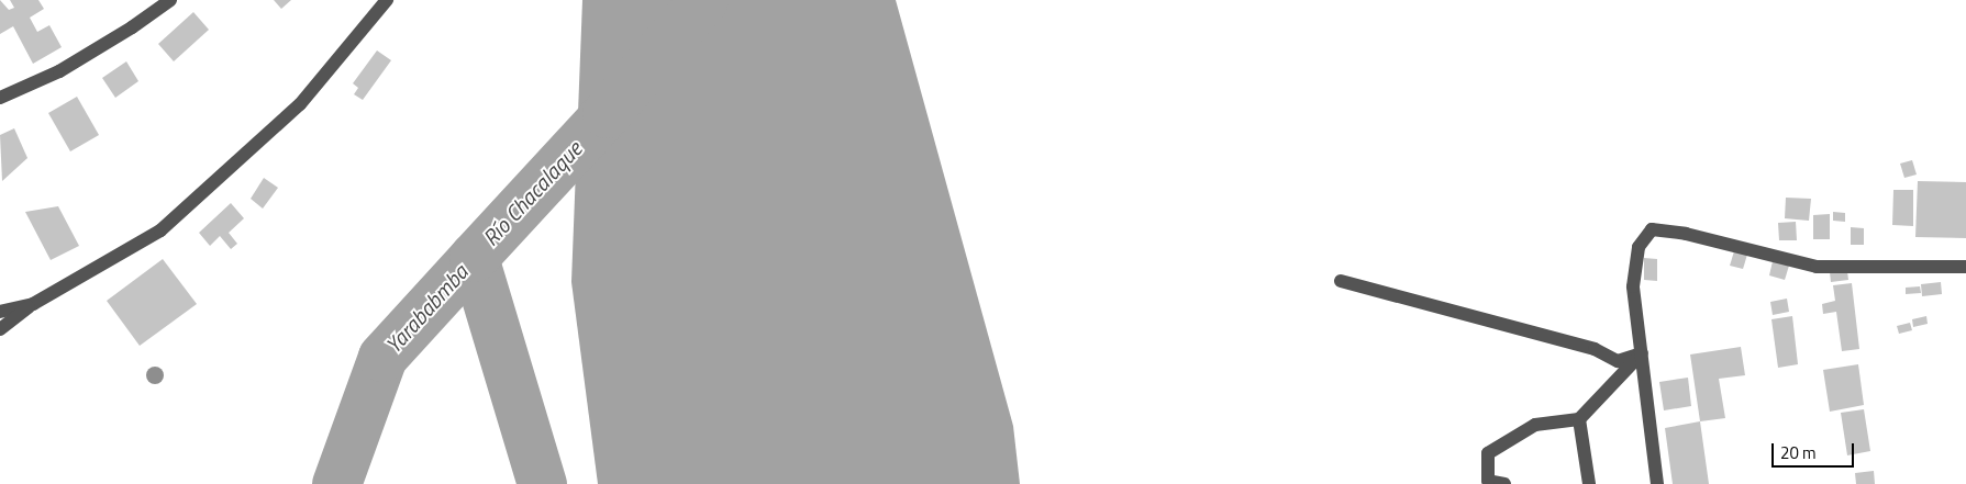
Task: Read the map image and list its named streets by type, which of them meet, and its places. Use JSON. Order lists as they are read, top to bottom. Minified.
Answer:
{"water":["Río Chacalaque","Yarababmba"],"scale_bar":"20 m"}
